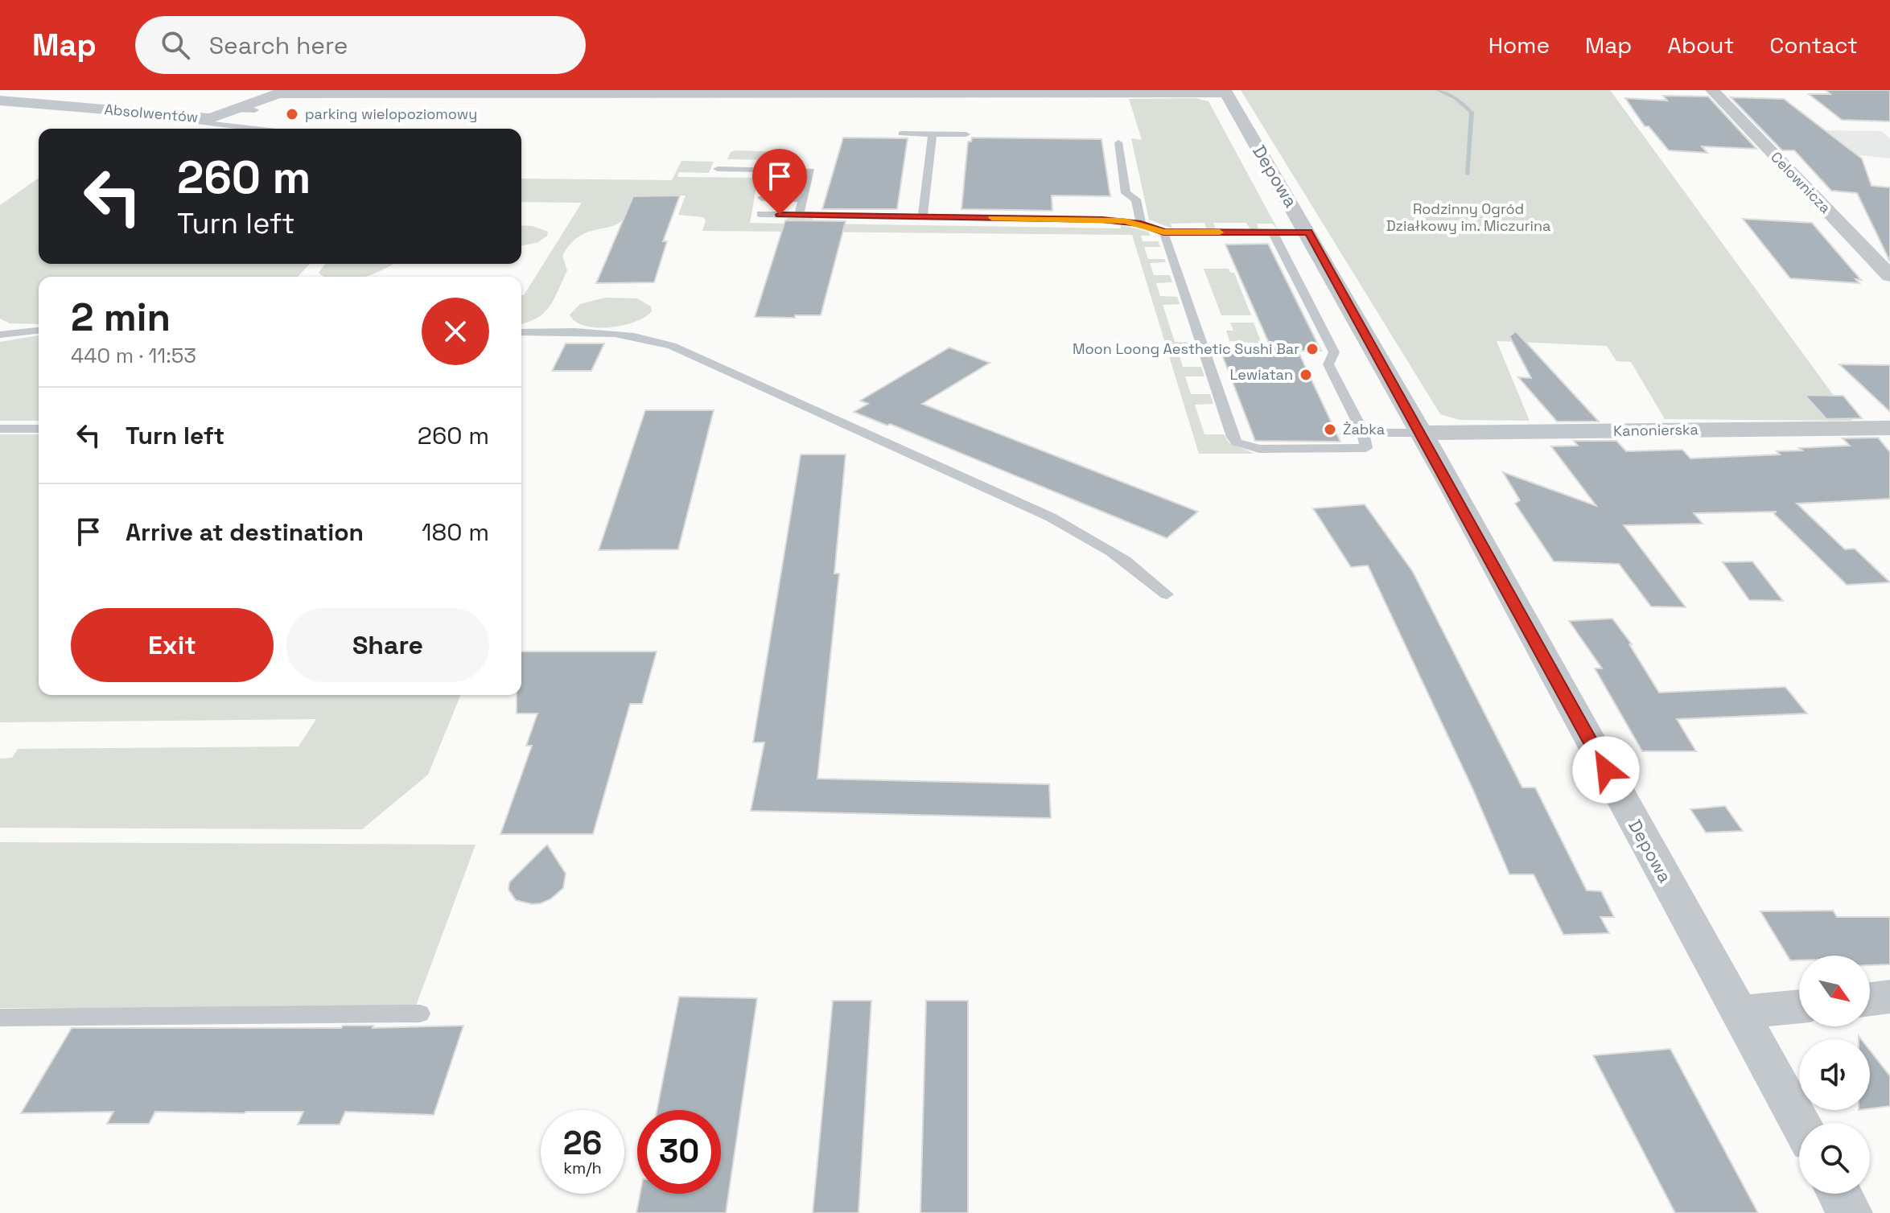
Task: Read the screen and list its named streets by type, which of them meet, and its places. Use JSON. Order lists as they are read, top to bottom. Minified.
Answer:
{"streets":{"street":["Absolwentów","Depowa","Celownicza","Kanonierska"]},"crossings":[["Absolwentów","Depowa"],["Depowa","Kanonierska"]],"parks":["Rodzinny Ogród Działkowy im. Miczurina"],"places":["parking wielopoziomowy","Moon Loong Aesthetic Sushi Bar","Lewiatan","Żabka"],"north":"bottom right","page":{"header":"Map","search":"Search here","nav":["Home","Map","About","Contact"],"turn":["260 m","Turn left"],"heading":["2 min","440 m · 11:53"],"list":[{"name":"Turn left","value":"260 m"},{"name":"Arrive at destination","value":"180 m"}],"buttons":["Exit","Share"],"speed":"26 km/h","limit":"30"}}
